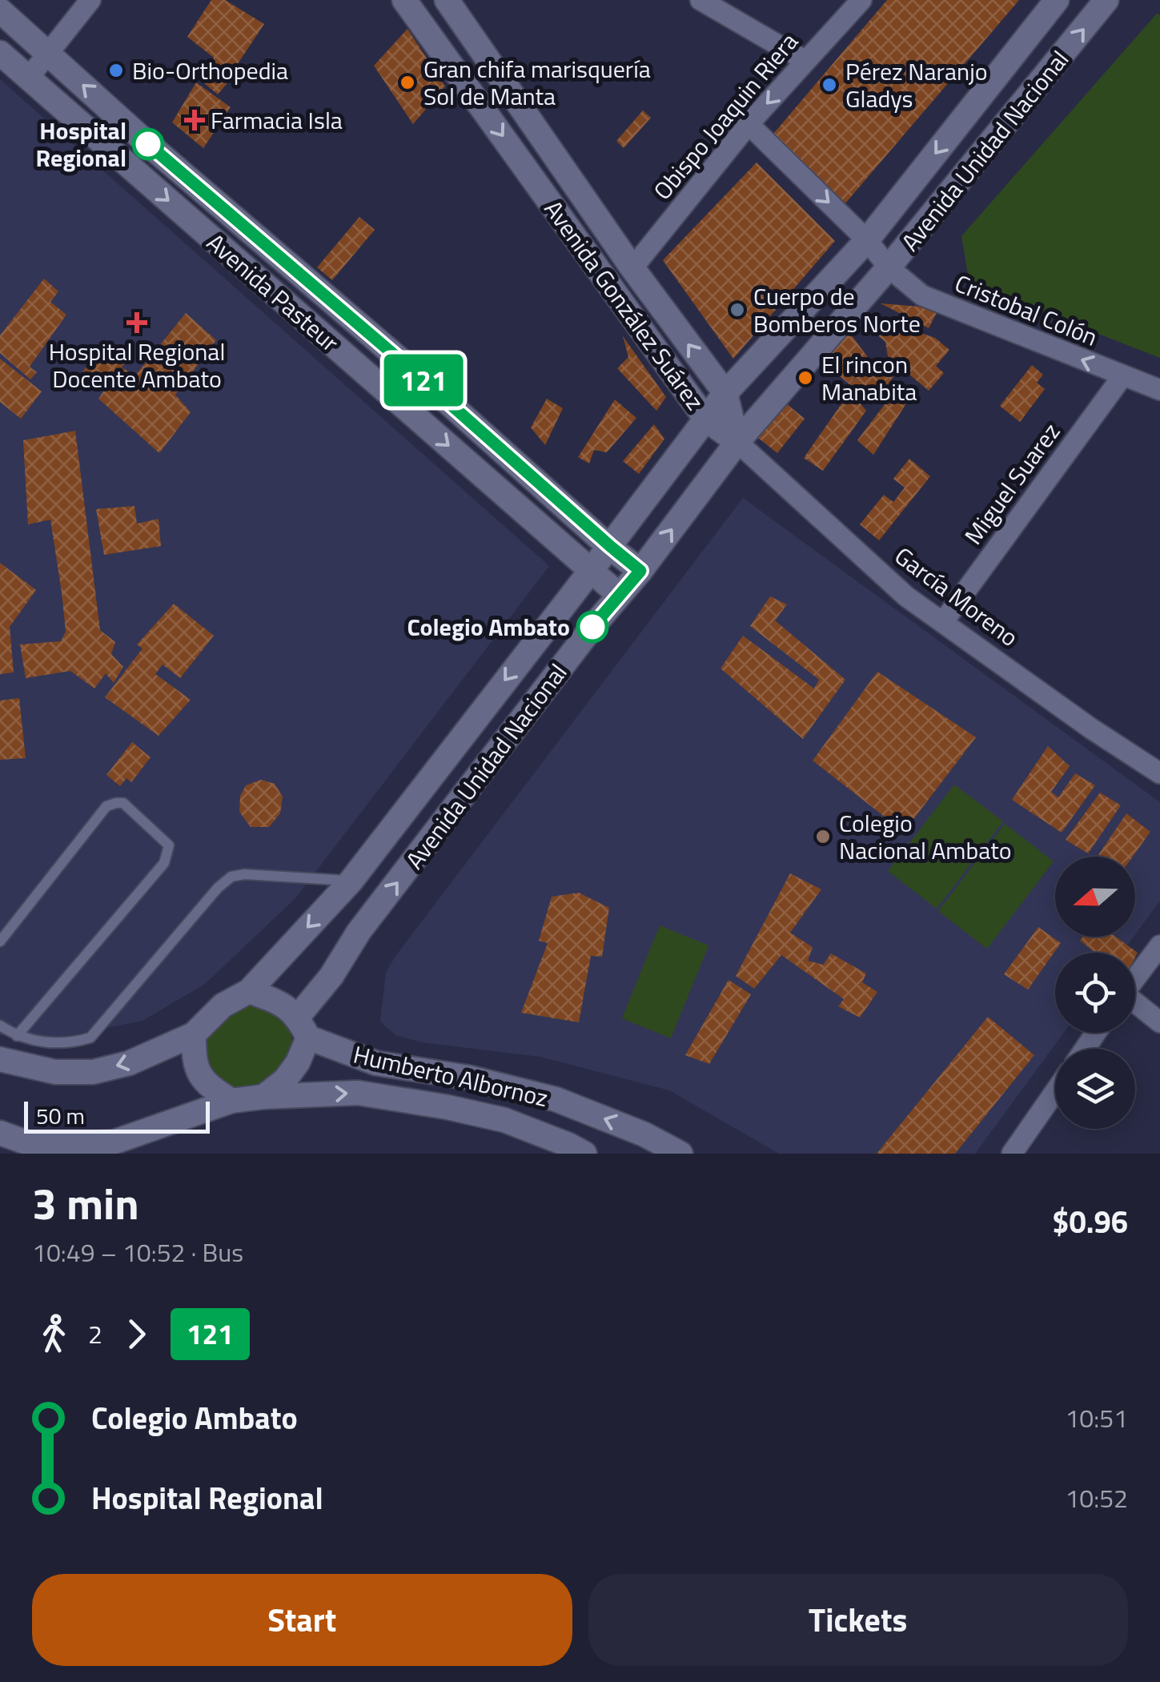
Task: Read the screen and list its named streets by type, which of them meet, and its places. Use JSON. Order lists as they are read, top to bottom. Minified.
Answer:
{"streets":{"main road":["Avenida Unidad Nacional","Avenida Pasteur","Avenida González Suárez","Humberto Albornoz"],"street":["Obispo Joaquin Riera","Cristobal Colón","Miguel Suarez","García Moreno"]},"crossings":[["Obispo Joaquin Riera","Avenida González Suárez"],["Obispo Joaquin Riera","Cristobal Colón"],["Avenida Unidad Nacional","Avenida Pasteur"],["Avenida Unidad Nacional","Avenida González Suárez"],["Avenida Unidad Nacional","Cristobal Colón"],["Avenida Unidad Nacional","García Moreno"],["Avenida Unidad Nacional","Humberto Albornoz"],["Avenida González Suárez","García Moreno"],["Cristobal Colón","Miguel Suarez"],["Miguel Suarez","García Moreno"]],"places":{"other":["Bio-Orthopedia","Gran chifa marisquería Sol de Manta","Pérez Naranjo Gladys","Hospital Regional","Cuerpo de Bomberos Norte","El rincon Manabita","Colegio Ambato","Colegio Nacional Ambato"],"health":["Farmacia Isla","Hospital Regional Docente Ambato"]},"lines":["bus line 121"],"scale_bar":"50 m","north":"left","page":{"on_map":"121","scale":"50 m","heading":["3 min","10:49 – 10:52 · Bus","$0.96"],"legs":["2","121"],"list":[{"name":"Colegio Ambato","value":"10:51"},{"name":"Hospital Regional","value":"10:52"}],"buttons":["Start","Tickets"]}}
